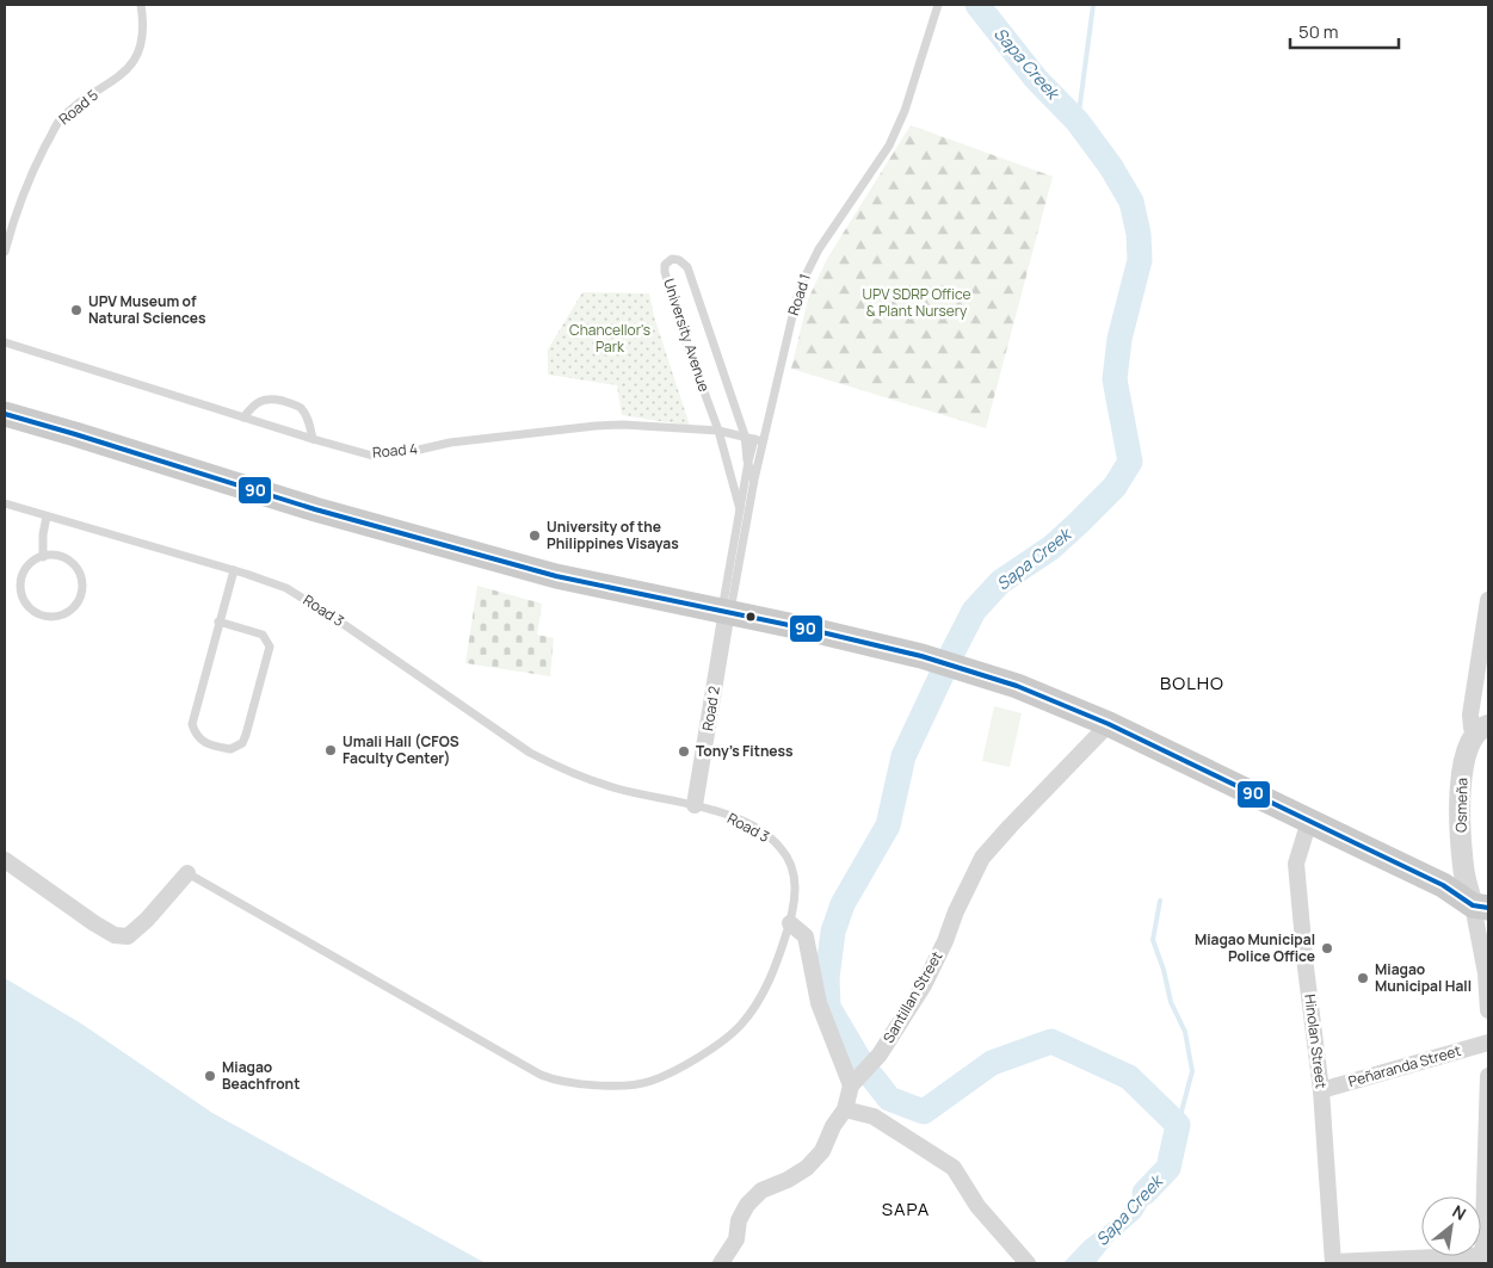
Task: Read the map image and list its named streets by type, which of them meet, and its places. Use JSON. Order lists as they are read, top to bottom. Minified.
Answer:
{"streets":{"street":["Road 2","Osmeña","Santillan Street","Hinolan Street","Peñaranda Street"],"lane":["Road 5","Road 1","University Avenue","Road 4","Road 3"]},"crossings":[["Road 1","University Avenue"],["Road 1","Road 4"],["Road 1","Road 2"],["University Avenue","Road 4"],["Road 3","Road 2"],["Hinolan Street","Peñaranda Street"]],"districts":["BOLHO","SAPA"],"water":["Sapa Creek"],"parks":["UPV SDRP Office & Plant Nursery","Chancellor's Park"],"places":["UPV Museum of Natural Sciences","University of the Philippines Visayas","Umali Hall (CFOS Faculty Center)","Tony's Fitness","Miagao Municipal Police Office","Miagao Municipal Hall","Miagao Beachfront"],"lines":["transit line 90"],"scale_bar":"50 m","north":"top right"}
